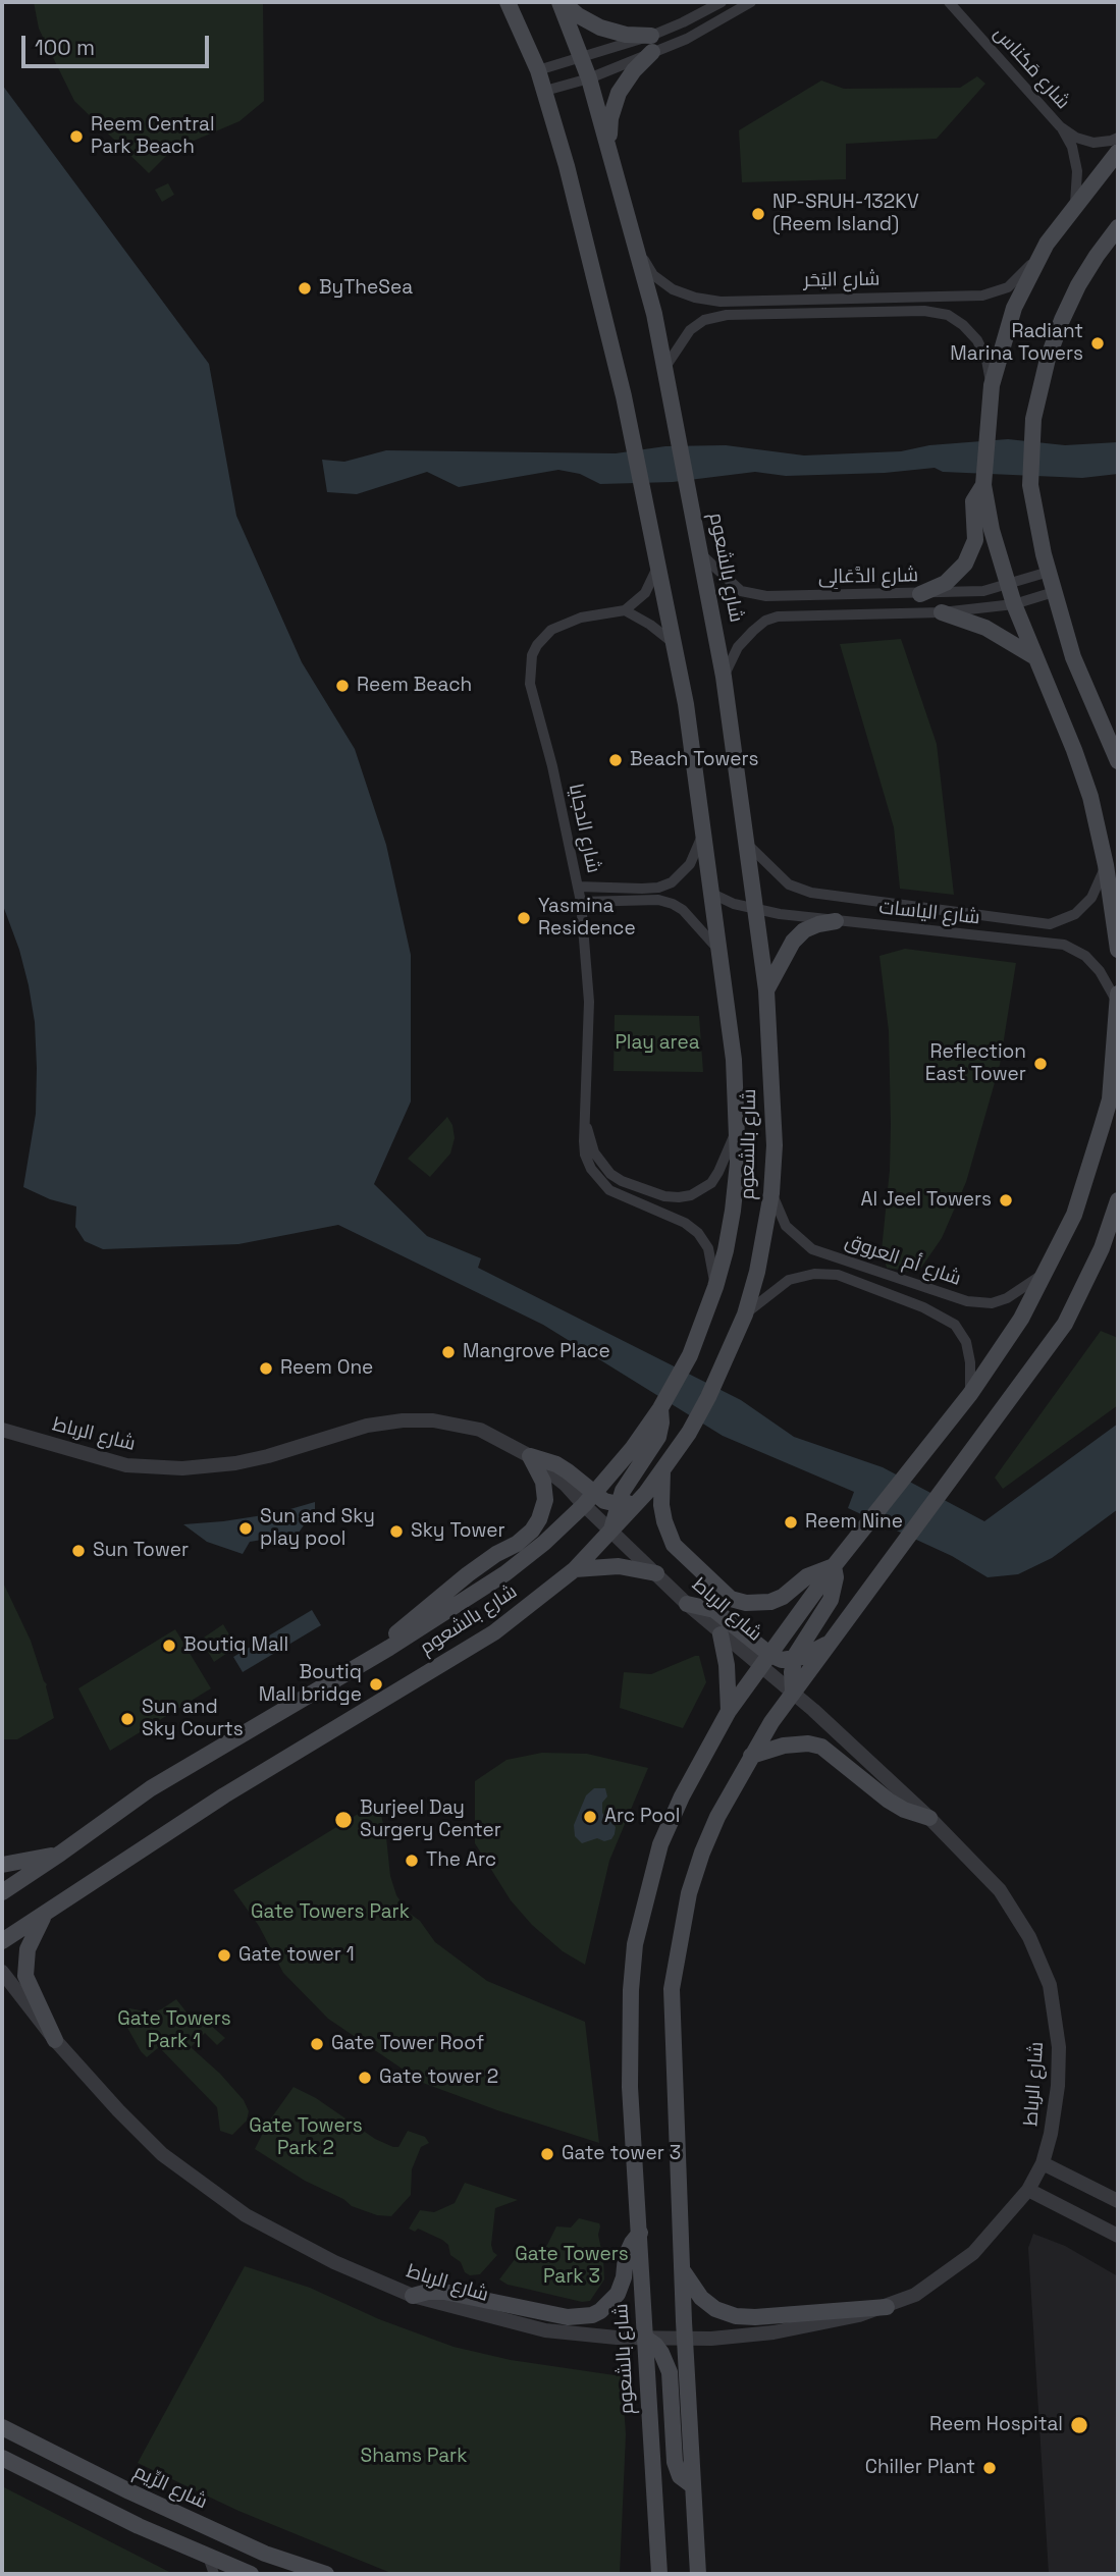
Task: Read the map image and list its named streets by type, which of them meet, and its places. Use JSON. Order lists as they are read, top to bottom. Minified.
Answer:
{"streets":{"main road":["شارع بالشعوم","شارع الرِّيم"],"street":["شارع مَكناس","شارع اليَحَر","شارع الدَّعَالِى","شارع الدجايا","شارع الياسات","شارع أم العروق","شارع الرباط"]},"crossings":[["شارع اليَحَر","شارع بالشعوم"],["شارع بالشعوم","شارع الدَّعَالِى"],["شارع بالشعوم","شارع الدجايا"],["شارع بالشعوم","شارع الياسات"],["شارع بالشعوم","شارع أم العروق"],["شارع بالشعوم","شارع الرباط"]],"parks":["Play area","Gate Towers Park","Gate Towers Park 1","Gate Towers Park 2","Gate Towers Park 3","Shams Park"],"places":["Reem Central Park Beach","NP-SRUH-132KV (Reem Island)","ByTheSea","Radiant Marina Towers","Reem Beach","Beach Towers","Yasmina Residence","Reflection East Tower","Al Jeel Towers","Mangrove Place","Reem One","Reem Nine","Sun and Sky play pool","Sky Tower","Sun Tower","Boutiq Mall","Boutiq Mall bridge","Sun and Sky Courts","Arc Pool","Burjeel Day Surgery Center","The Arc","Gate tower 1","Gate Tower Roof","Gate tower 2","Gate tower 3","Reem Hospital","Chiller Plant"],"scale_bar":"100 m"}
